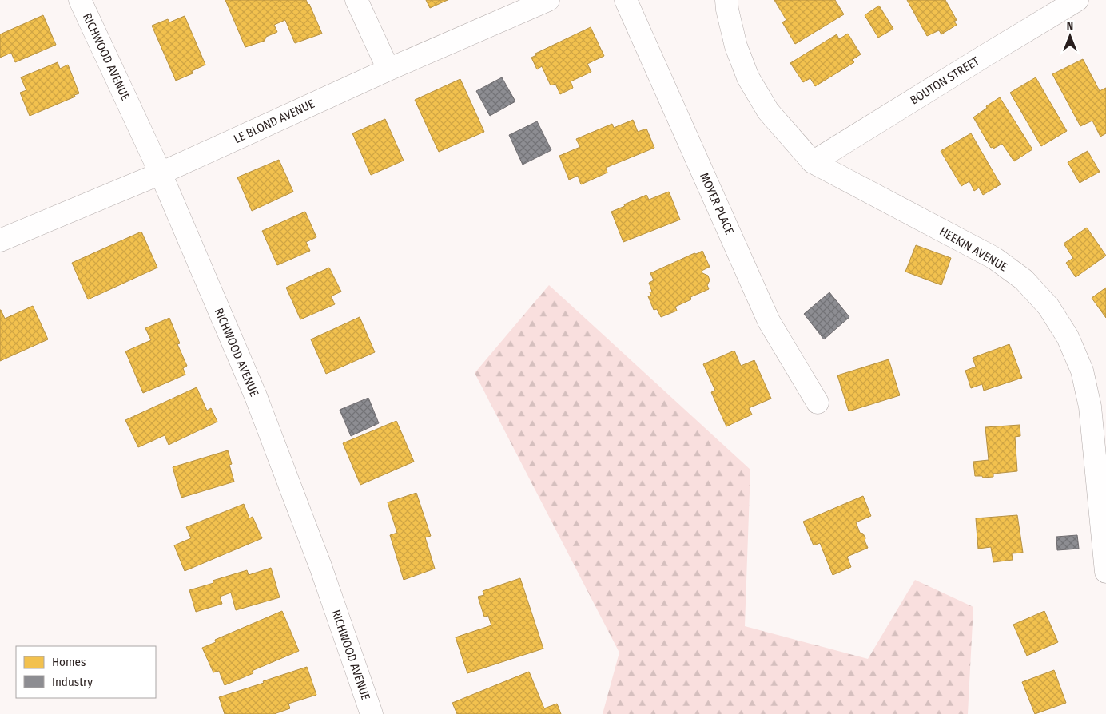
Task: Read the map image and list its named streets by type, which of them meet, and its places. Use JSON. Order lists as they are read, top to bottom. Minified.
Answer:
{"streets":{"street":["RICHWOOD AVENUE","BOUTON STREET","LE BLOND AVENUE","MOYER PLACE","HEEKIN AVENUE"]},"crossings":[["RICHWOOD AVENUE","LE BLOND AVENUE"],["BOUTON STREET","HEEKIN AVENUE"]],"legend":["Homes","Industry"],"north":"top"}
